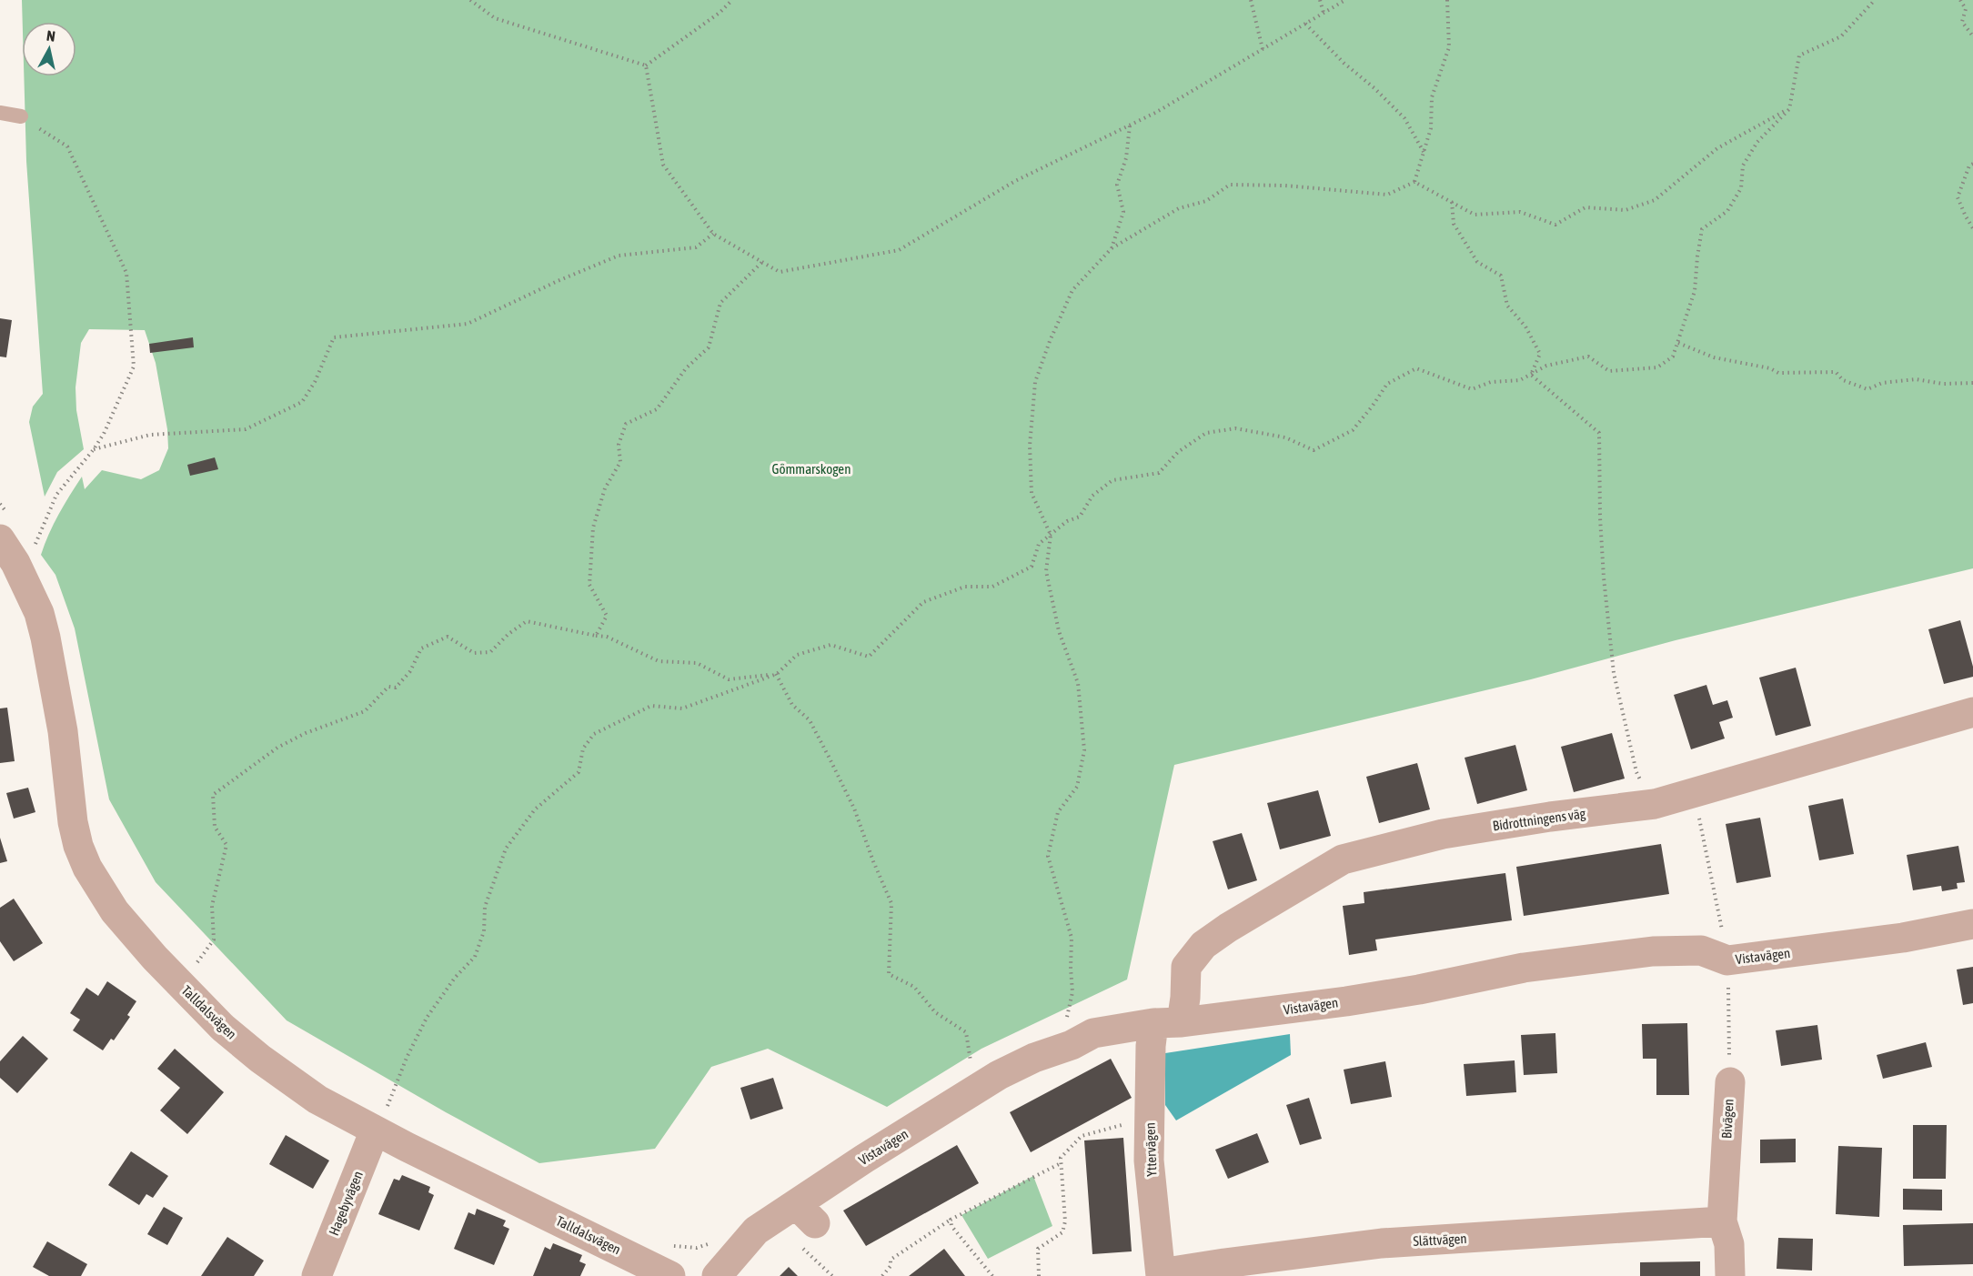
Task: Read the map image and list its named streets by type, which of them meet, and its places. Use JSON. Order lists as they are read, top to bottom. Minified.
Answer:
{"streets":{"street":["Bidrottningens väg","Vistavägen","Talldalsvägen","Bivägen","Yttervägen","Hagebyvägen","Slättvägen"]},"crossings":[["Bidrottningens väg","Vistavägen"],["Bidrottningens väg","Bivägen"],["Bidrottningens väg","Yttervägen"],["Vistavägen","Bivägen"],["Vistavägen","Yttervägen"],["Talldalsvägen","Hagebyvägen"],["Bivägen","Slättvägen"],["Yttervägen","Slättvägen"]],"parks":["Gömmarskogen"],"north":"top"}
